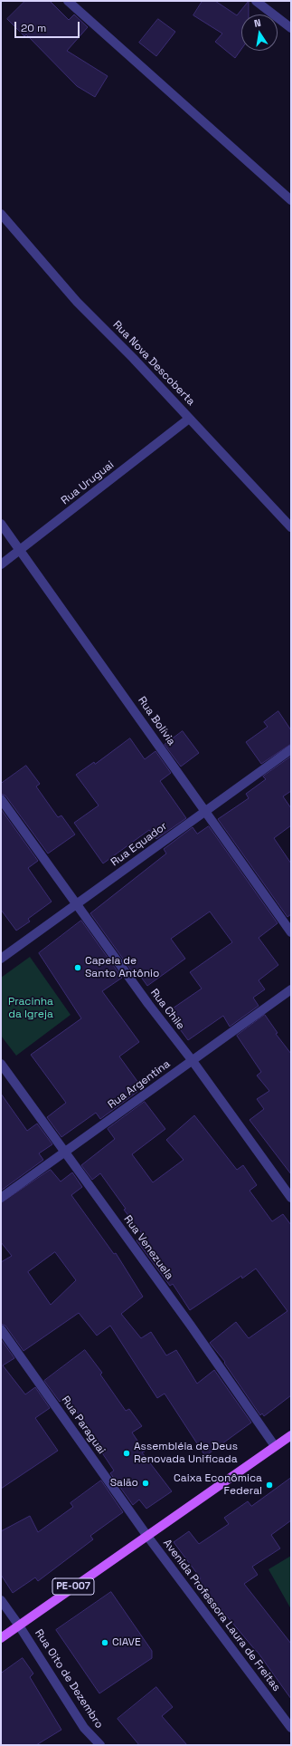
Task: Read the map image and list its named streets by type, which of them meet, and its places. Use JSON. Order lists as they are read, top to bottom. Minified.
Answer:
{"streets":{"main road":["PE-007"],"street":["Rua Nova Descoberta","Rua Uruguai","Rua Bolívia","Rua Equador","Rua Chile","Rua Argentina","Rua Venezuela","Rua Paraguai","Avenida Professora Laura de Freitas","Rua Oito de Dezembro"]},"crossings":[["Rua Nova Descoberta","Rua Uruguai"],["Rua Uruguai","Rua Bolívia"],["Rua Bolívia","Rua Equador"],["Rua Equador","Rua Chile"],["Rua Chile","Rua Argentina"],["Rua Argentina","Rua Venezuela"],["Rua Venezuela","PE-007"],["Rua Paraguai","PE-007"],["Rua Paraguai","Avenida Professora Laura de Freitas"],["PE-007","Avenida Professora Laura de Freitas"],["PE-007","Rua Oito de Dezembro"]],"parks":["Pracinha da Igreja"],"places":["Capela de Santo Antônio","Assembléia de Deus Renovada Unificada","Salão","Caixa Econômica Federal","CIAVE"],"scale_bar":"20 m","north":"top"}
